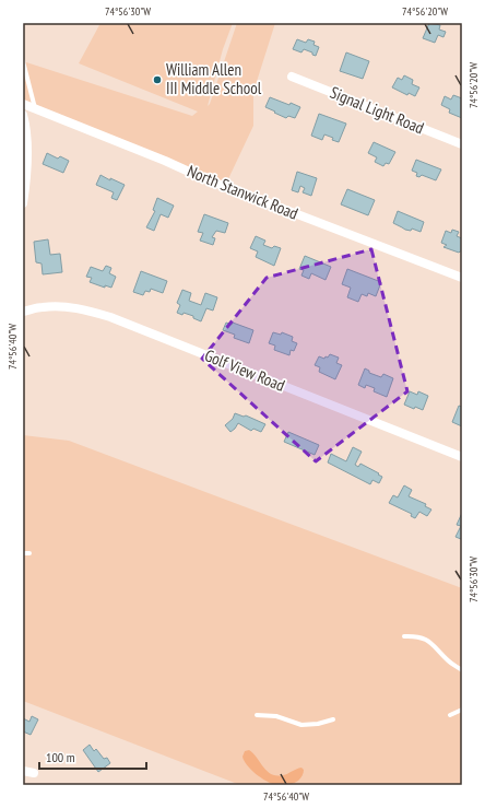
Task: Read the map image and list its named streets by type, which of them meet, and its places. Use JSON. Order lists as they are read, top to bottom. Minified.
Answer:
{"streets":{"street":["Signal Light Road","North Stanwick Road","Golf View Road"]},"places":["William Allen III Middle School"],"scale_bar":"100 m","coordinates":["74°56'30\"W","74°56'20\"W","74°56'40\"W"]}
